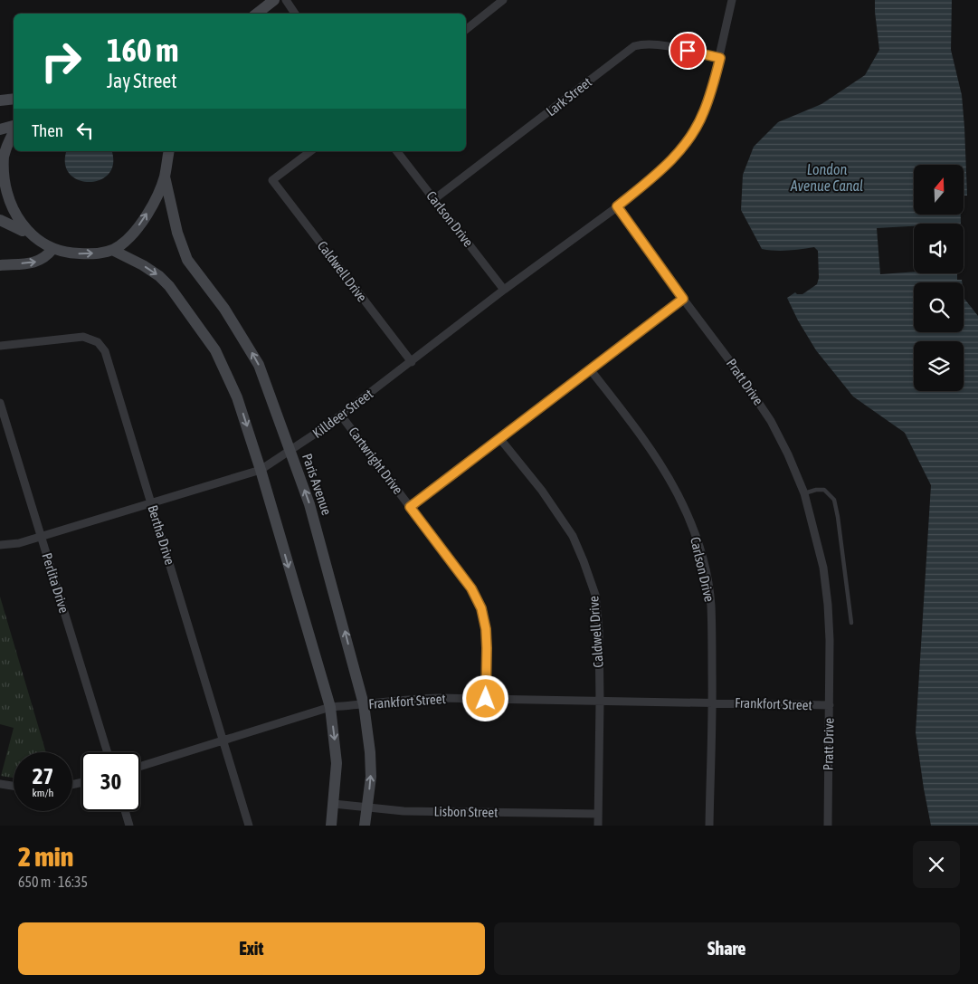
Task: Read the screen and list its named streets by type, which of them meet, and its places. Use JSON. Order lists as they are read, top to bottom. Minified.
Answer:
{"streets":{"street":["Lark Street","Carlson Drive","Caldwell Drive","Pratt Drive","Killdeer Street","Cartwright Drive","Paris Avenue","Bertha Drive","Perlita Drive","Frankfort Street","Lisbon Street"]},"crossings":[["Lark Street","Carlson Drive"],["Carlson Drive","Killdeer Street"],["Carlson Drive","Frankfort Street"],["Caldwell Drive","Killdeer Street"],["Caldwell Drive","Frankfort Street"],["Caldwell Drive","Lisbon Street"],["Pratt Drive","Killdeer Street"],["Pratt Drive","Frankfort Street"],["Killdeer Street","Cartwright Drive"],["Killdeer Street","Paris Avenue"],["Killdeer Street","Bertha Drive"],["Killdeer Street","Perlita Drive"],["Cartwright Drive","Frankfort Street"],["Paris Avenue","Frankfort Street"],["Paris Avenue","Lisbon Street"],["Bertha Drive","Frankfort Street"]],"water":["London Avenue Canal"],"north":"top","page":{"turn":["160 m","Jay Street"],"then":"Then","speed":"27 km/h","limit":"30","heading":["2 min","650 m · 16:35"],"buttons":["Exit","Share"]}}
